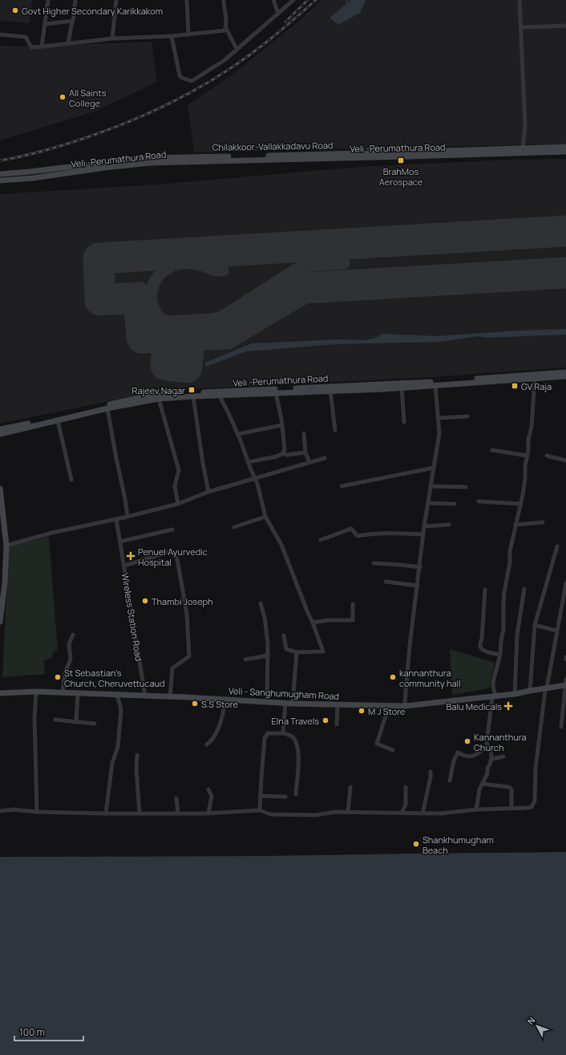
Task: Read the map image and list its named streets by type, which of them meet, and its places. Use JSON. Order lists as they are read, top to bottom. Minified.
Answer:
{"streets":{"main road":["Chilakkoor-Vallakkadavu Road","Veli -Perumathura Road","Veli - Sanghumugham Road"],"street":["Wireless Station Road"]},"crossings":[["Wireless Station Road","Veli - Sanghumugham Road"]],"places":{"other":["Govt Higher Secondary Karikkakom","All Saints College","Thambi Joseph","St Sebastian's Church, Cheruvettucaud","kannanthura community hall","S.S Store","M J Store","Elna Travels","Kannanthura Church","Shankhumugham Beach"],"transit":["BrahMos Aerospace","GV Raja","Rajeev Nagar"],"health":["Penuel Ayurvedic Hospital","Balu Medicals"]},"scale_bar":"100 m","north":"top left"}
